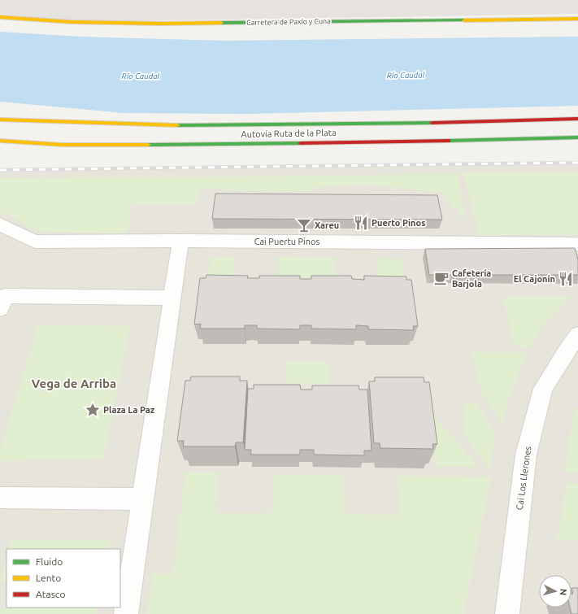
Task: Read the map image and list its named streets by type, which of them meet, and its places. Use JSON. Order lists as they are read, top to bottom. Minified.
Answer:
{"streets":{"main road":["Carretera de Paxío y Cuna","Autovía Ruta de la Plata"],"street":["Cai Puertu Pinos","Cai Los Llerones"]},"districts":["Vega de Arriba"],"water":["Río Caudal"],"places":{"restaurant":["Puerto Pinos","El Cajonín"],"bar":["Xareu"],"cafe":["Cafetería Barjola"],"place":["Plaza La Paz"]},"legend":["Fluido","Lento","Atasco"],"north":"right"}
